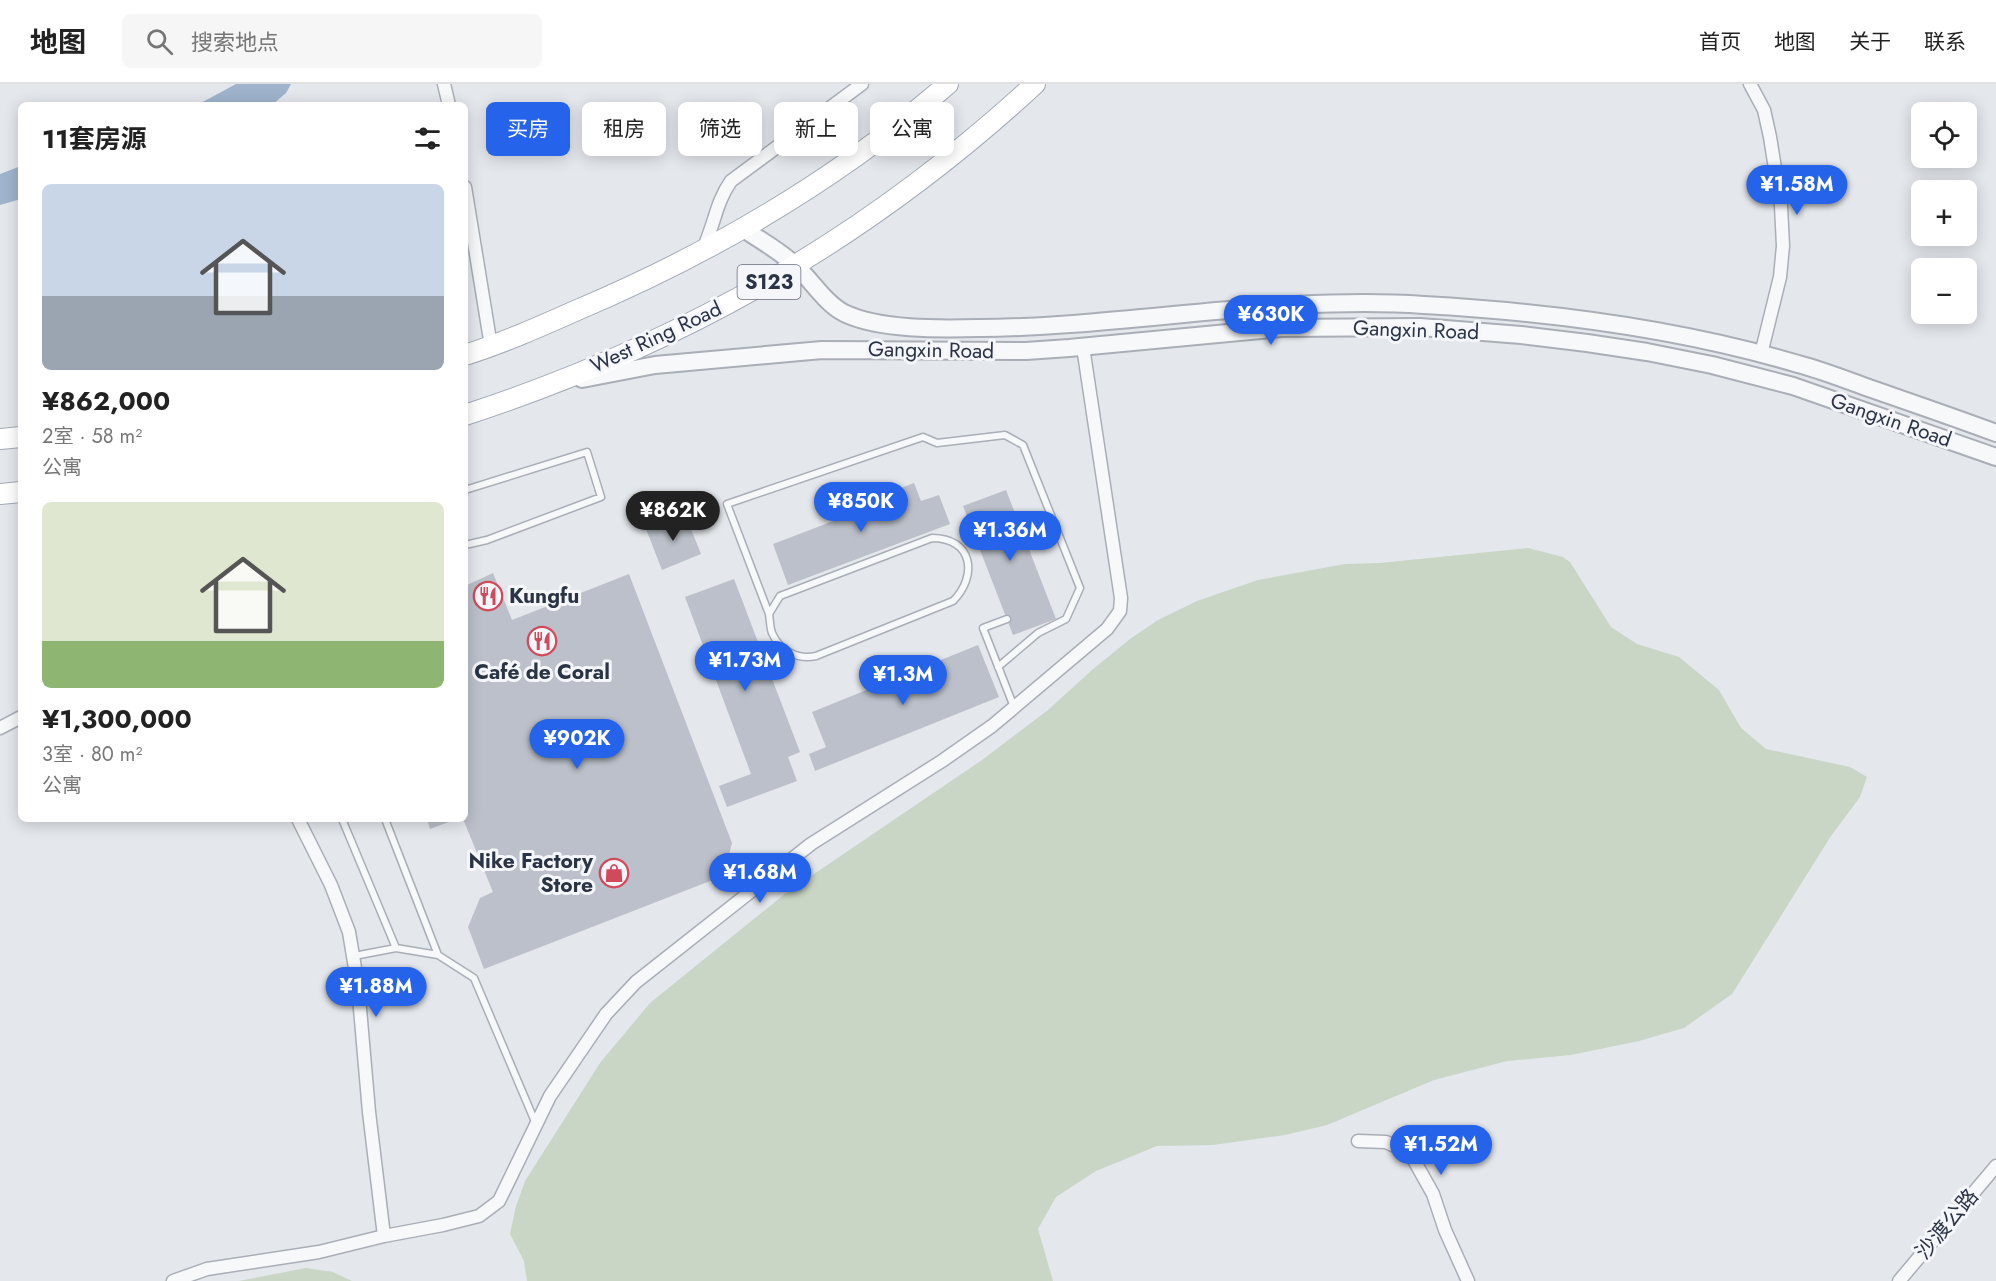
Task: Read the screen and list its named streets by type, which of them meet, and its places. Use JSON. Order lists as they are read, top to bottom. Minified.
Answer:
{"streets":{"main road":["S123","West Ring Road"],"street":["Gangxin Road","沙渡公路"]},"crossings":[["S123","Gangxin Road"],["Gangxin Road","West Ring Road"]],"places":{"restaurant":["Kungfu","Café de Coral"],"shop":["Nike Factory Store"]},"page":{"header":"地图","search":"搜索地点","nav":["首页","地图","关于","联系"],"map_buttons":["+","−"],"chip":["买房","租房","筛选","新上","公寓"],"heading":"11套房源","price":["¥1.58M","¥630K","¥850K","¥862K","¥1.36M","¥1.73M","¥1.3M","¥902K","¥1.68M","¥1.88M","¥1.52M"],"list":[{"name":"¥862,000","note":"2室 · 58 m² · 公寓"},{"name":"¥1,300,000","note":"3室 · 80 m² · 公寓"}]}}
